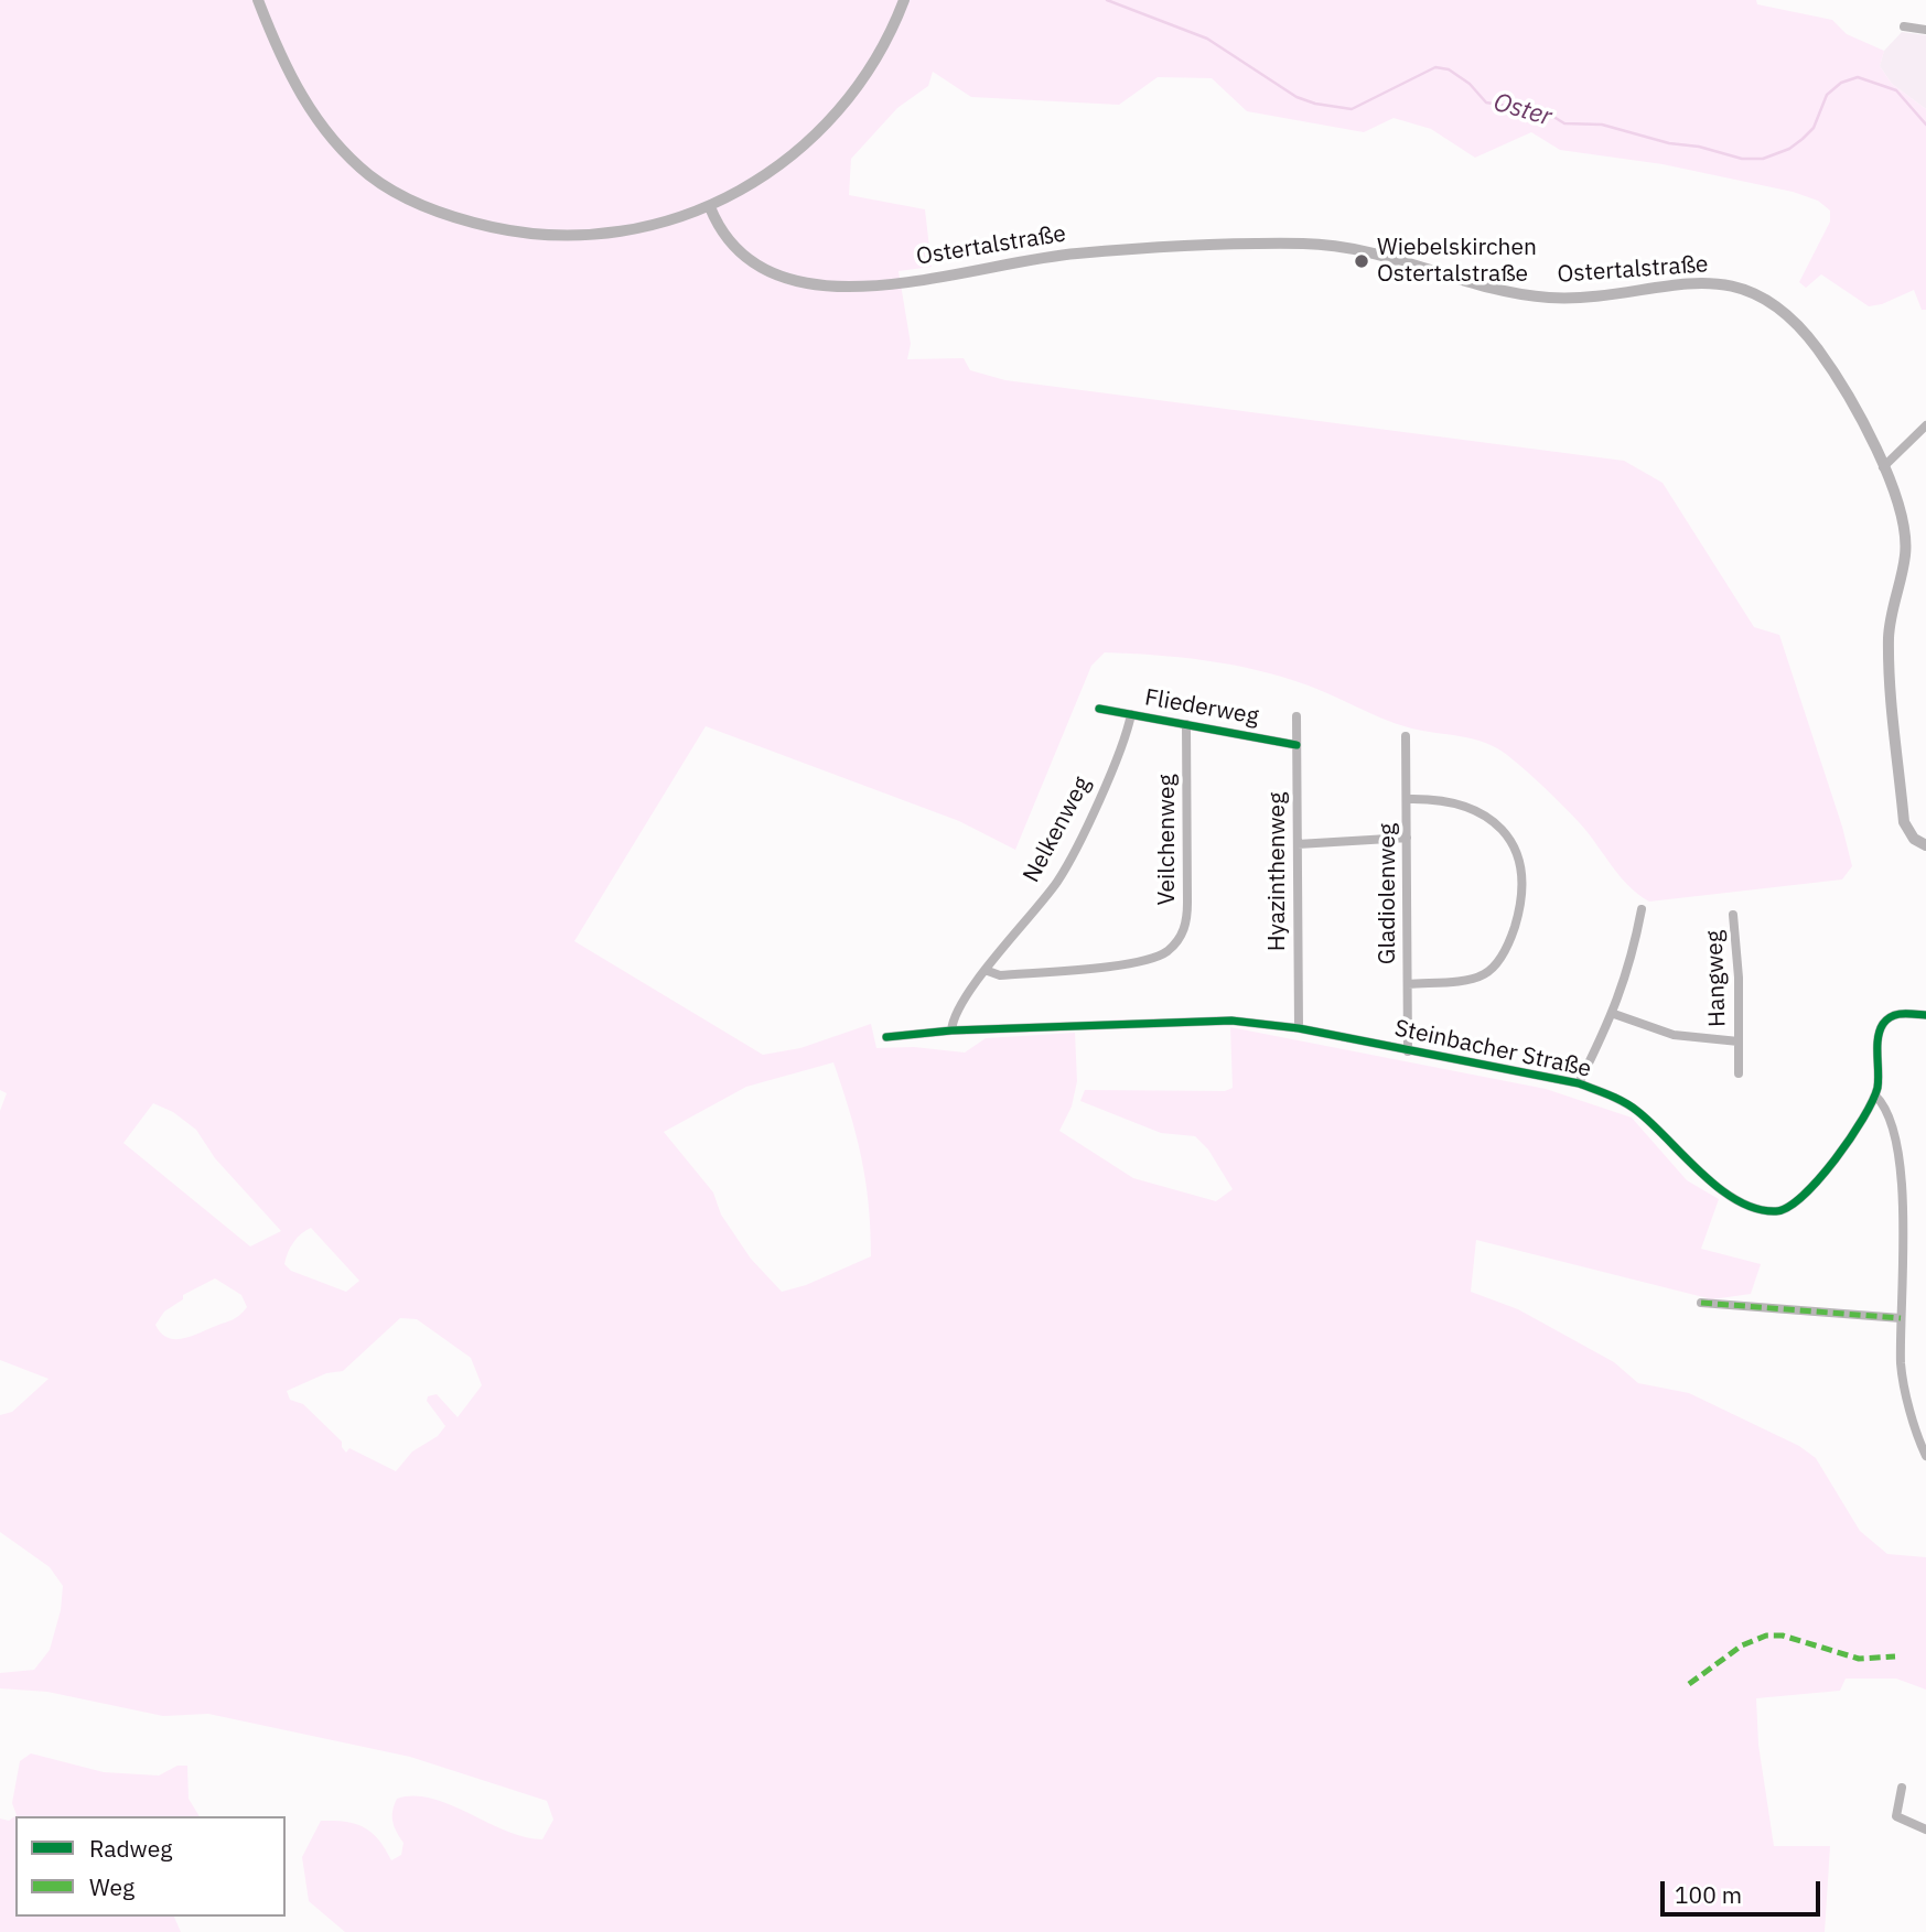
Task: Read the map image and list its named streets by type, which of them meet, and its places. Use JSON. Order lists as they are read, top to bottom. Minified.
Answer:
{"streets":{"main road":["Ostertalstraße"],"street":["Fliederweg","Nelkenweg","Veilchenweg","Hyazinthenweg","Gladiolenweg","Hangweg","Steinbacher Straße"]},"crossings":[["Fliederweg","Nelkenweg"],["Fliederweg","Veilchenweg"],["Fliederweg","Hyazinthenweg"],["Nelkenweg","Veilchenweg"],["Nelkenweg","Steinbacher Straße"],["Hyazinthenweg","Steinbacher Straße"],["Gladiolenweg","Steinbacher Straße"]],"water":["Oster"],"places":["Wiebelskirchen Ostertalstraße"],"legend":["Radweg","Weg"],"scale_bar":"100 m"}
